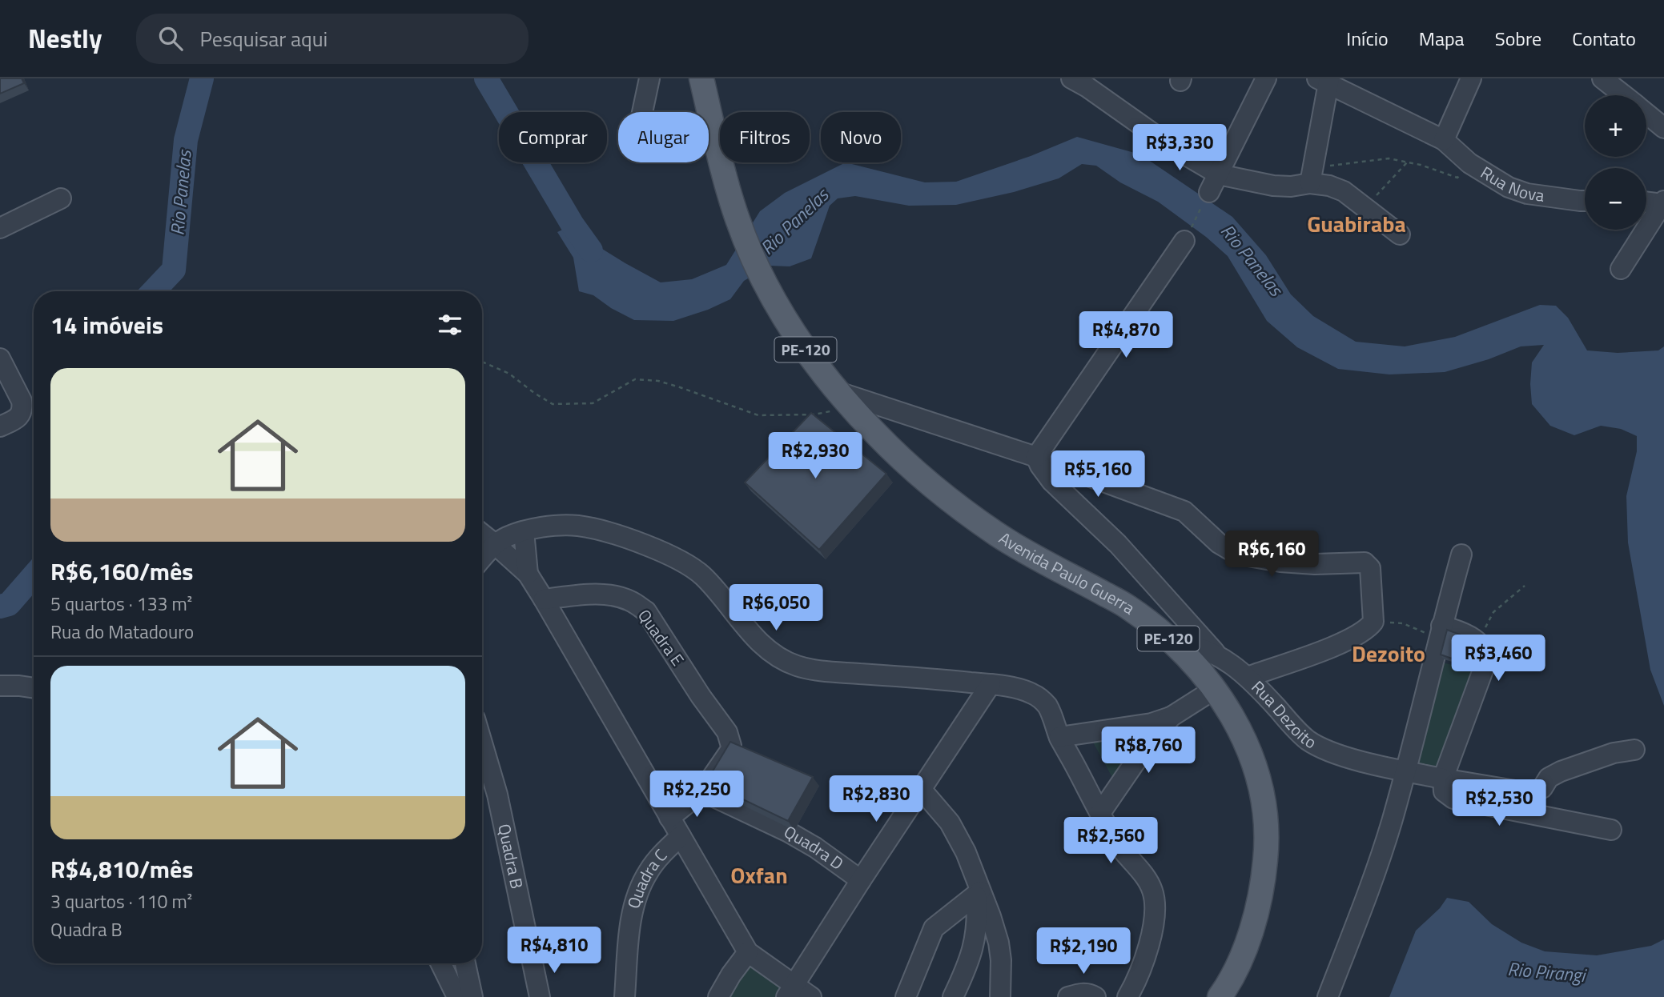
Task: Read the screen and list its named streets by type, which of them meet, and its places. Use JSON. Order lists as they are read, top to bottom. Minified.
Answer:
{"streets":{"main road":["PE-120","Avenida Paulo Guerra"],"street":["Rua Nova","Quadra E","Rua Dezoito","Quadra D","Quadra B","Quadra C"]},"crossings":[["Avenida Paulo Guerra","Rua Dezoito"],["Quadra E","Quadra D"]],"districts":["Guabiraba","Dezoito","Oxfan"],"water":["Rio Panelas","Rio Pirangi"],"page":{"header":"Nestly","search":"Pesquisar aqui","nav":["Início","Mapa","Sobre","Contato"],"map_buttons":["+","−"],"chip":["Comprar","Alugar","Filtros","Novo"],"price":["R$3,330","R$4,870","R$2,930","R$5,160","R$6,160","R$6,050","R$3,460","R$8,760","R$2,250","R$2,830","R$2,530","R$2,560","R$4,810","R$2,190"],"heading":"14 imóveis","list":[{"name":"R$6,160/mês","note":"5 quartos · 133 m² · Rua do Matadouro"},{"name":"R$4,810/mês","note":"3 quartos · 110 m² · Quadra B"}]}}
